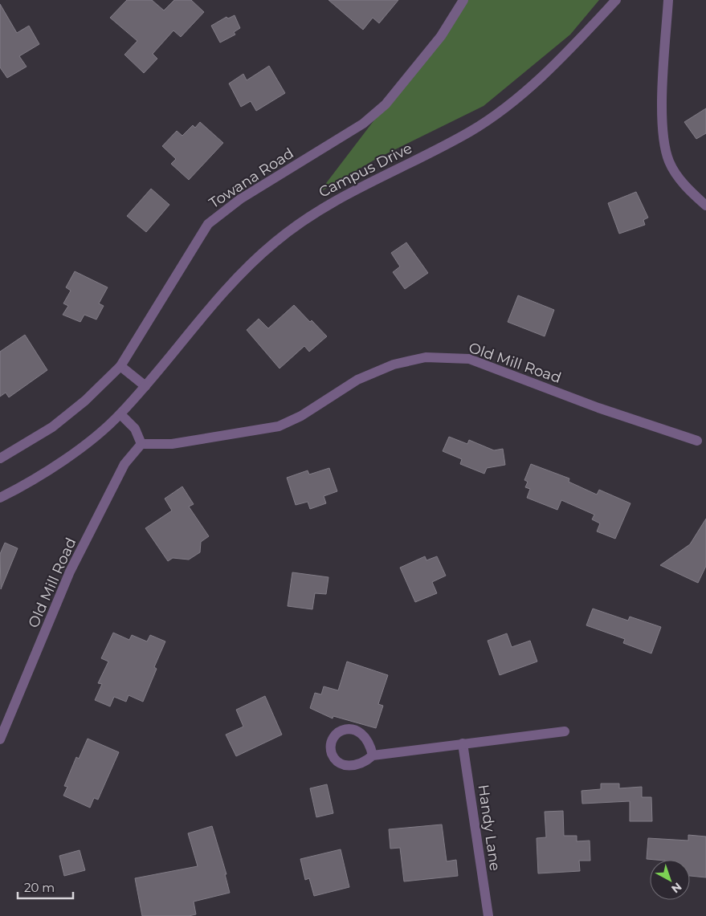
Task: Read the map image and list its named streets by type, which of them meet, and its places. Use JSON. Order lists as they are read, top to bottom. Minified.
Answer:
{"streets":{"street":["Campus Drive","Towana Road","Old Mill Road","Handy Lane"]},"scale_bar":"20 m","north":"bottom right"}
